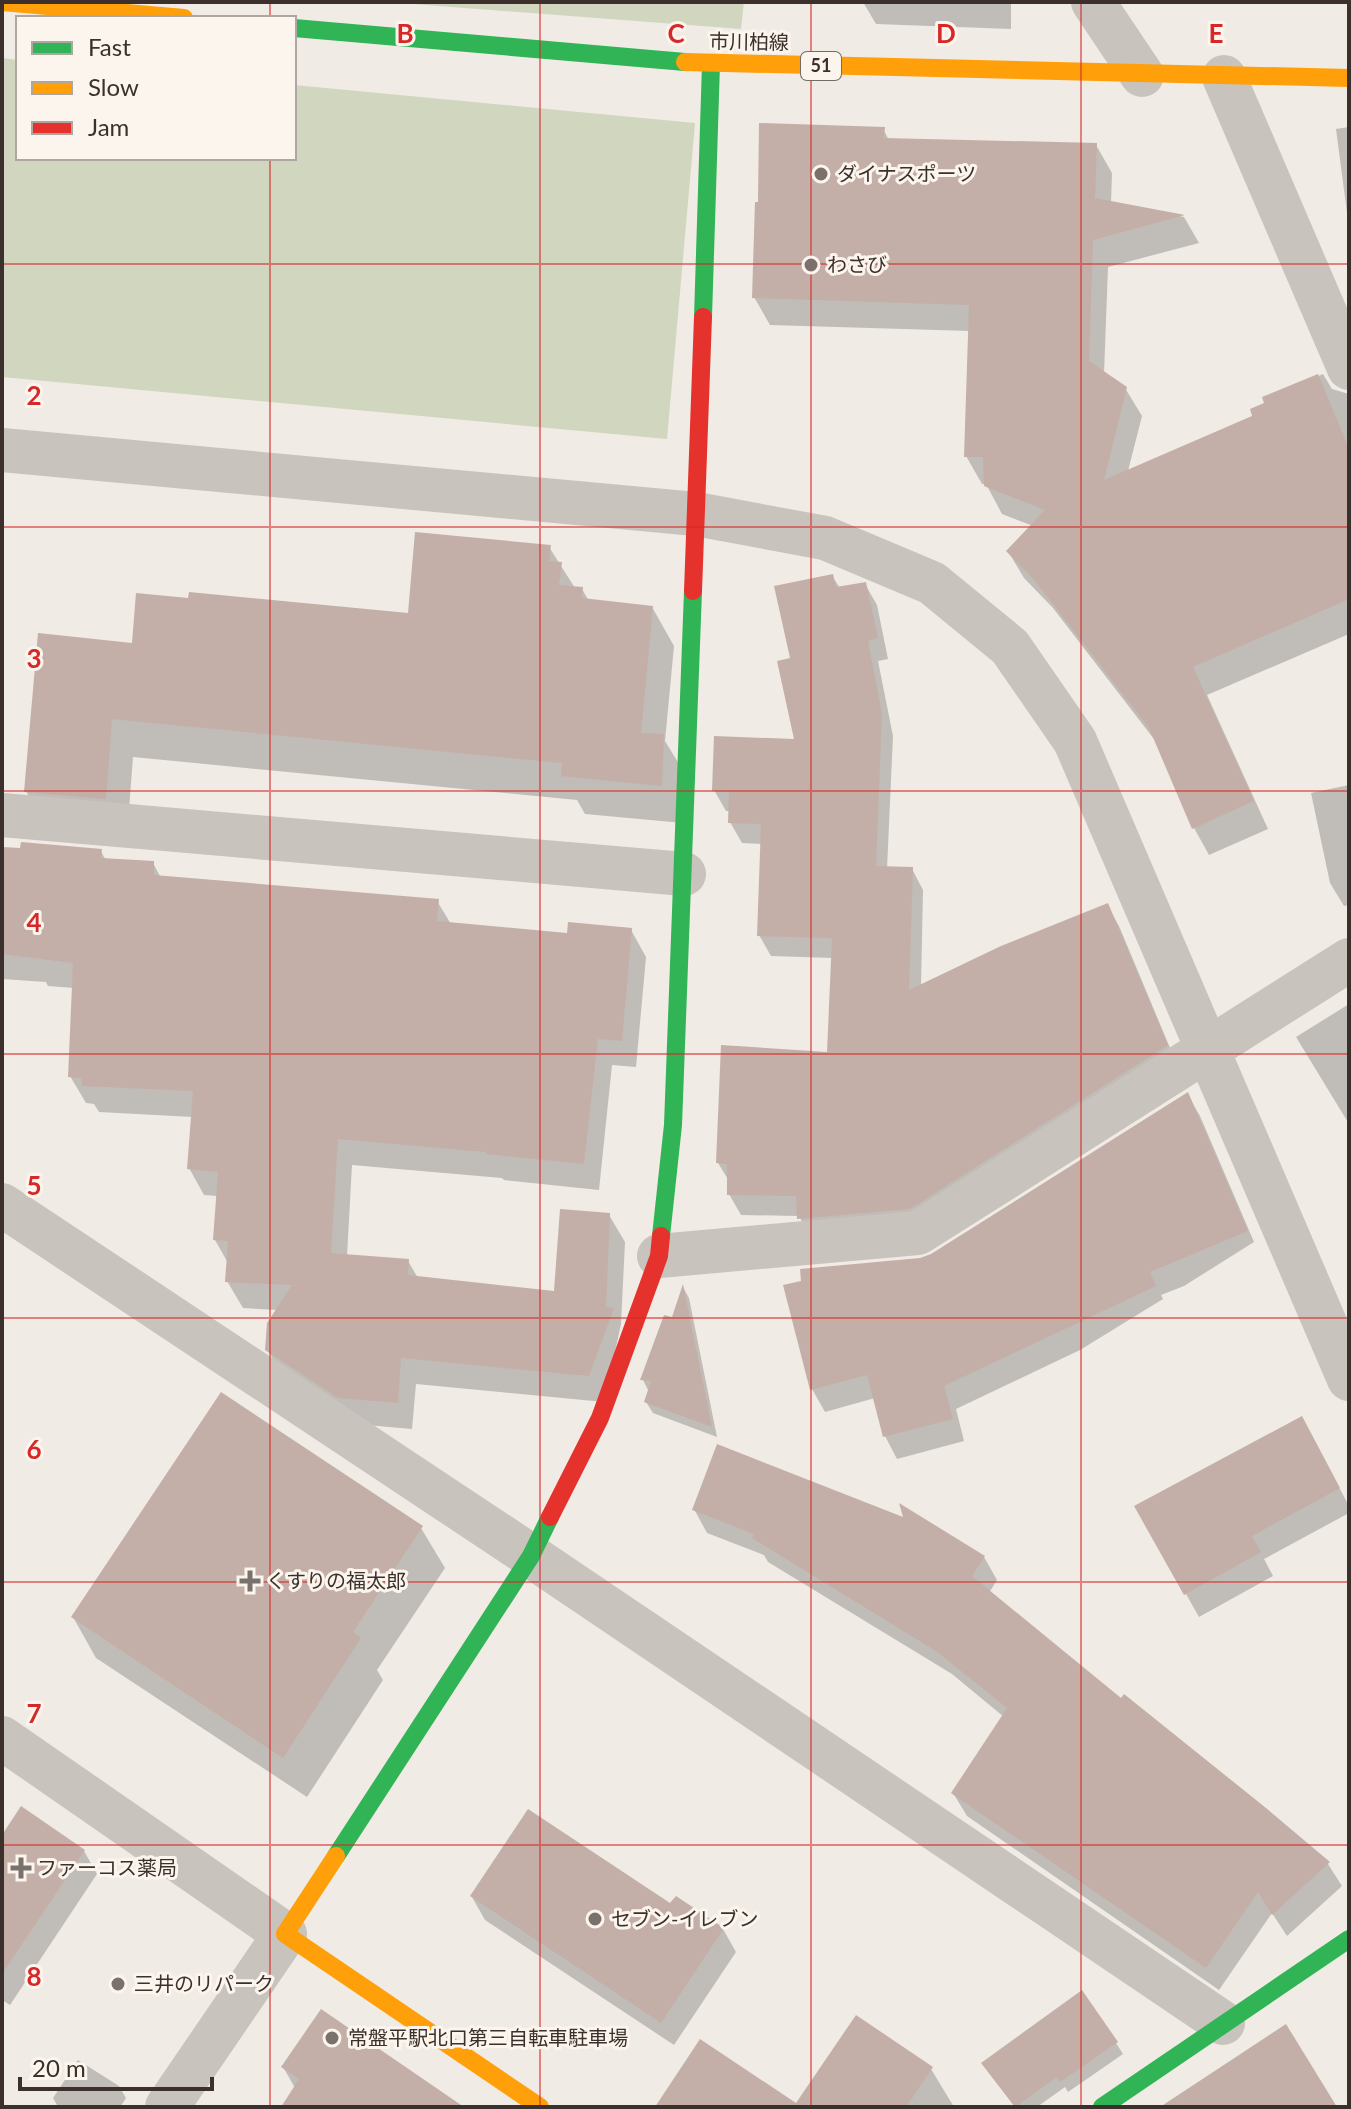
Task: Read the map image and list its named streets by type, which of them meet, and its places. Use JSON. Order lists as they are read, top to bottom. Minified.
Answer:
{"streets":{"street":["市川柏線","51"]},"places":{"other":["ダイナスポーツ","わさび","セブン-イレブン","三井のリパーク","常盤平駅北口第三自転車駐車場"],"health":["くすりの福太郎","ファーコス薬局"]},"legend":["Fast","Slow","Jam"],"scale_bar":"20 m","grid":{"columns":["B","C","D","E"],"rows":["2","3","4","5","6","7","8"]}}
